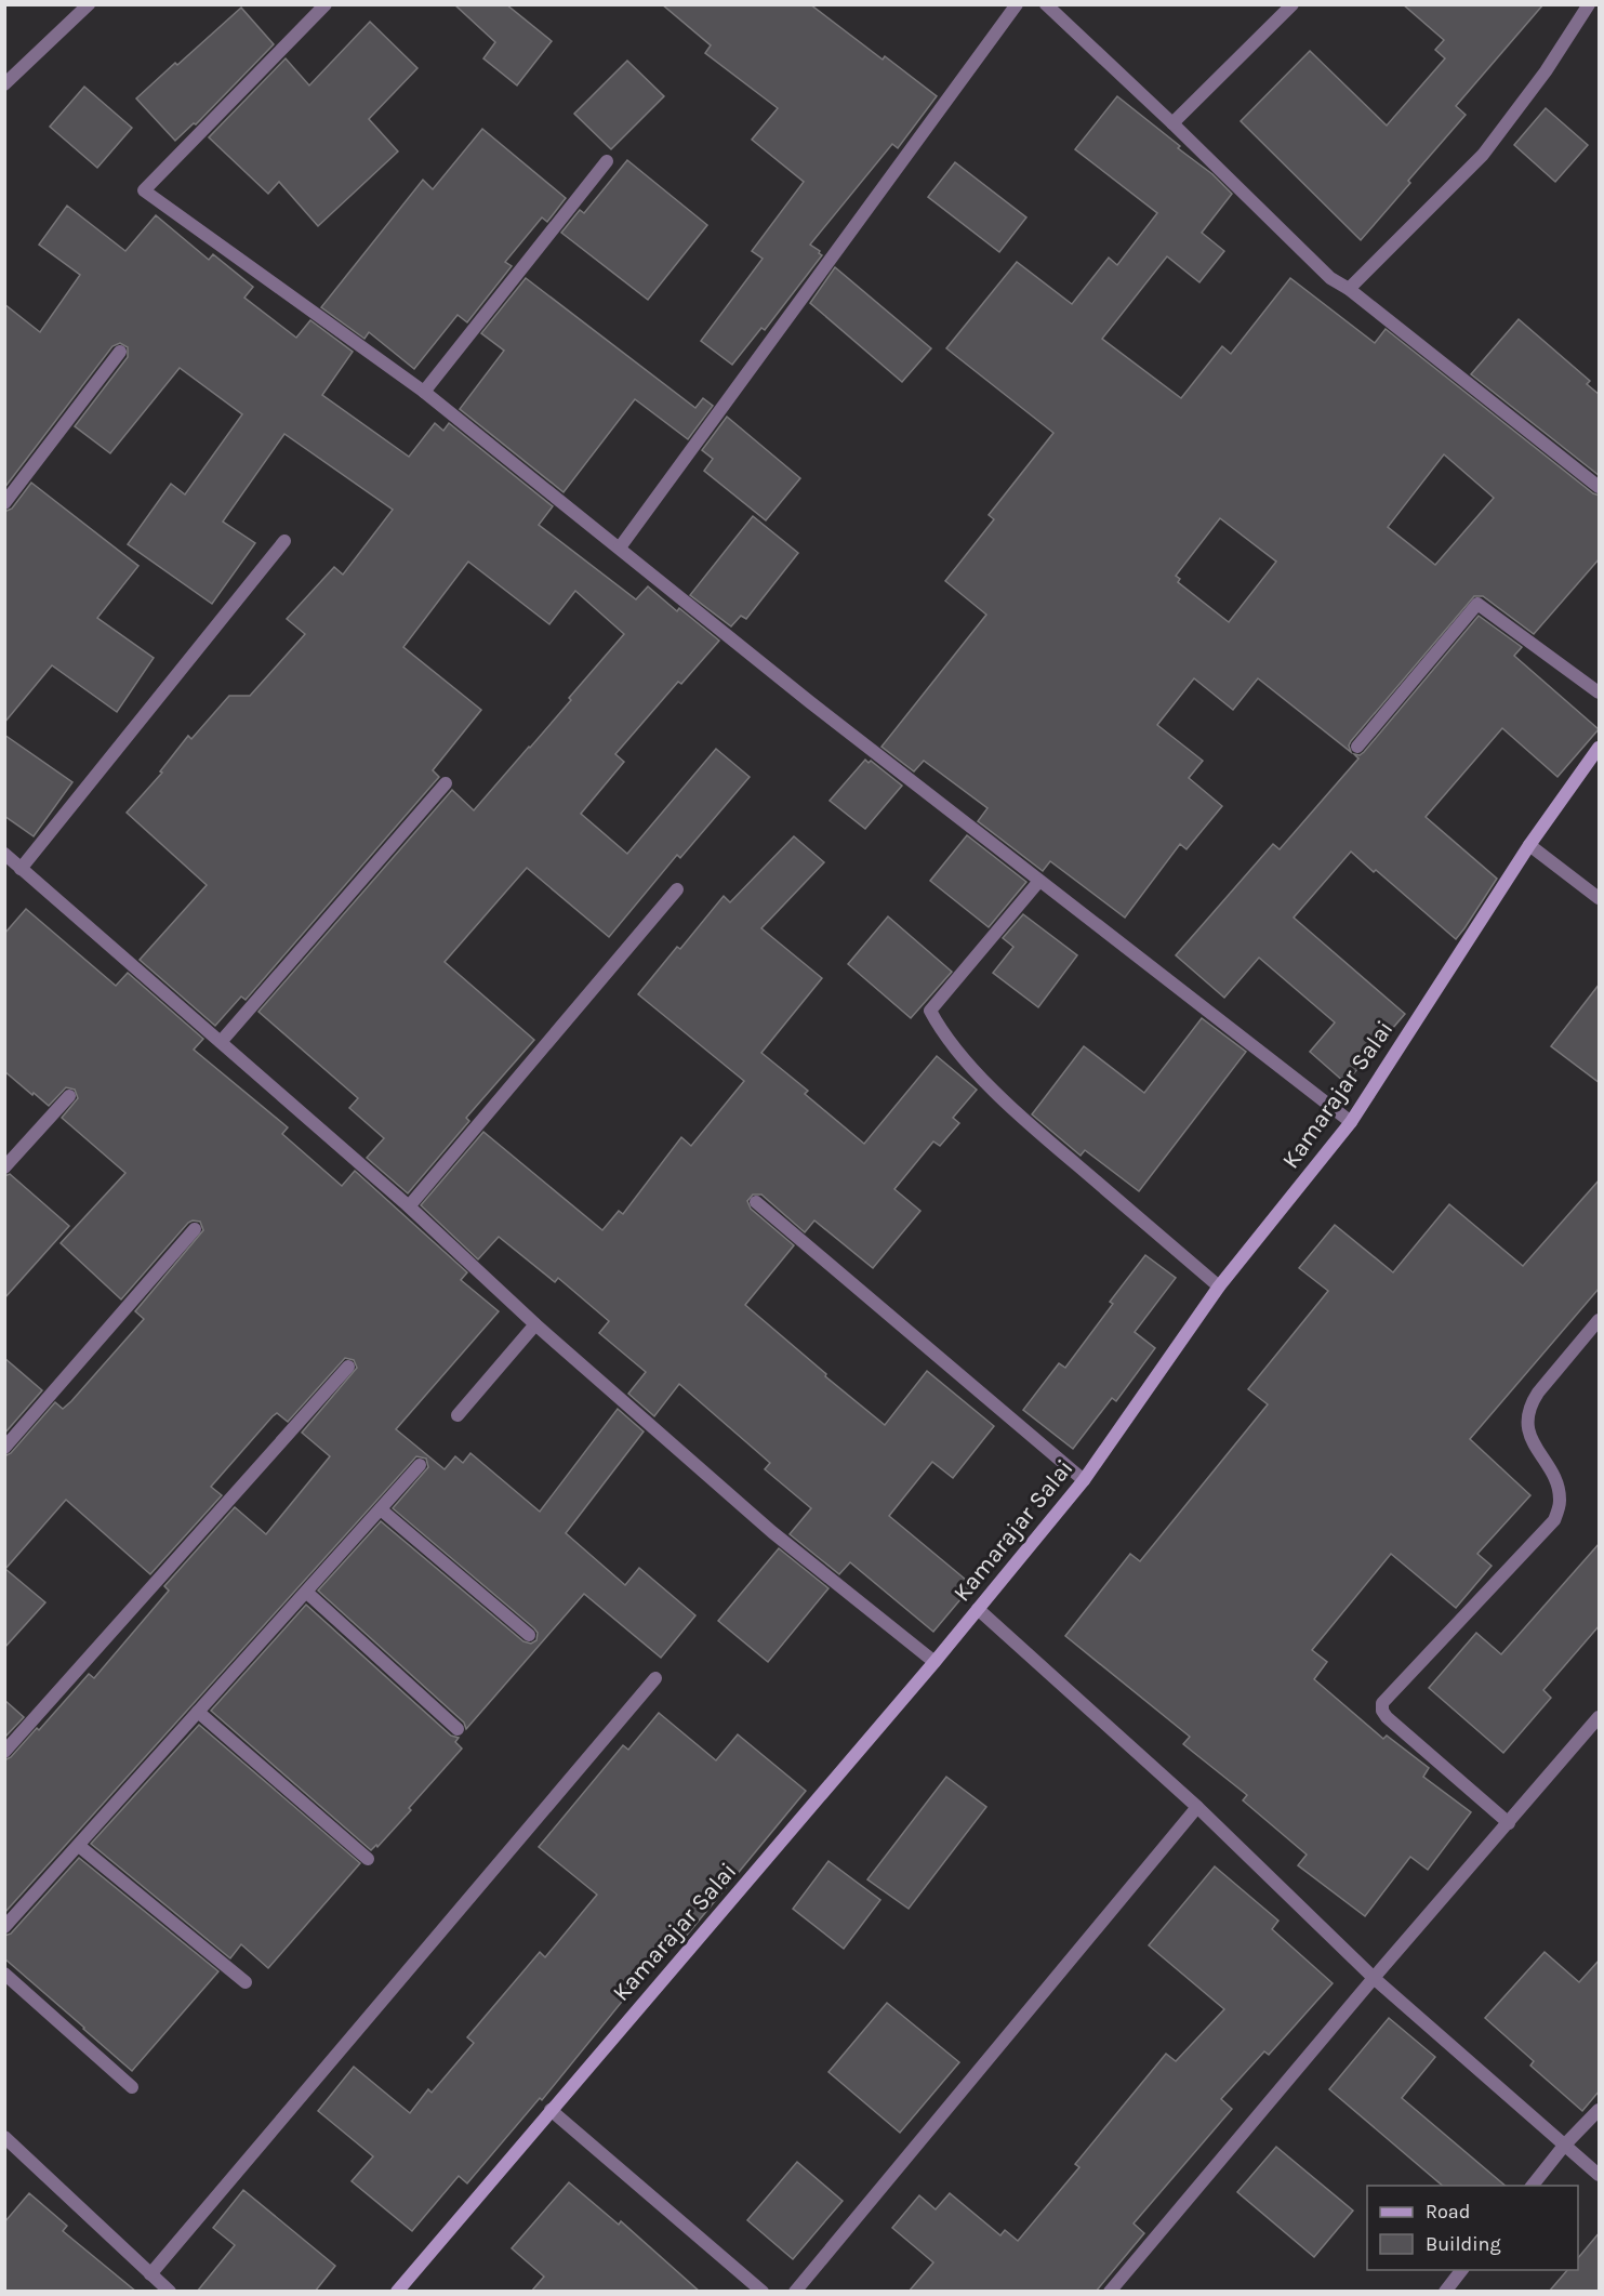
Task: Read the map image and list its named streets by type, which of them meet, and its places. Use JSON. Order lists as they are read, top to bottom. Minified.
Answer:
{"streets":{"main road":["Kamarajar Salai"]},"legend":["Road","Building"]}
